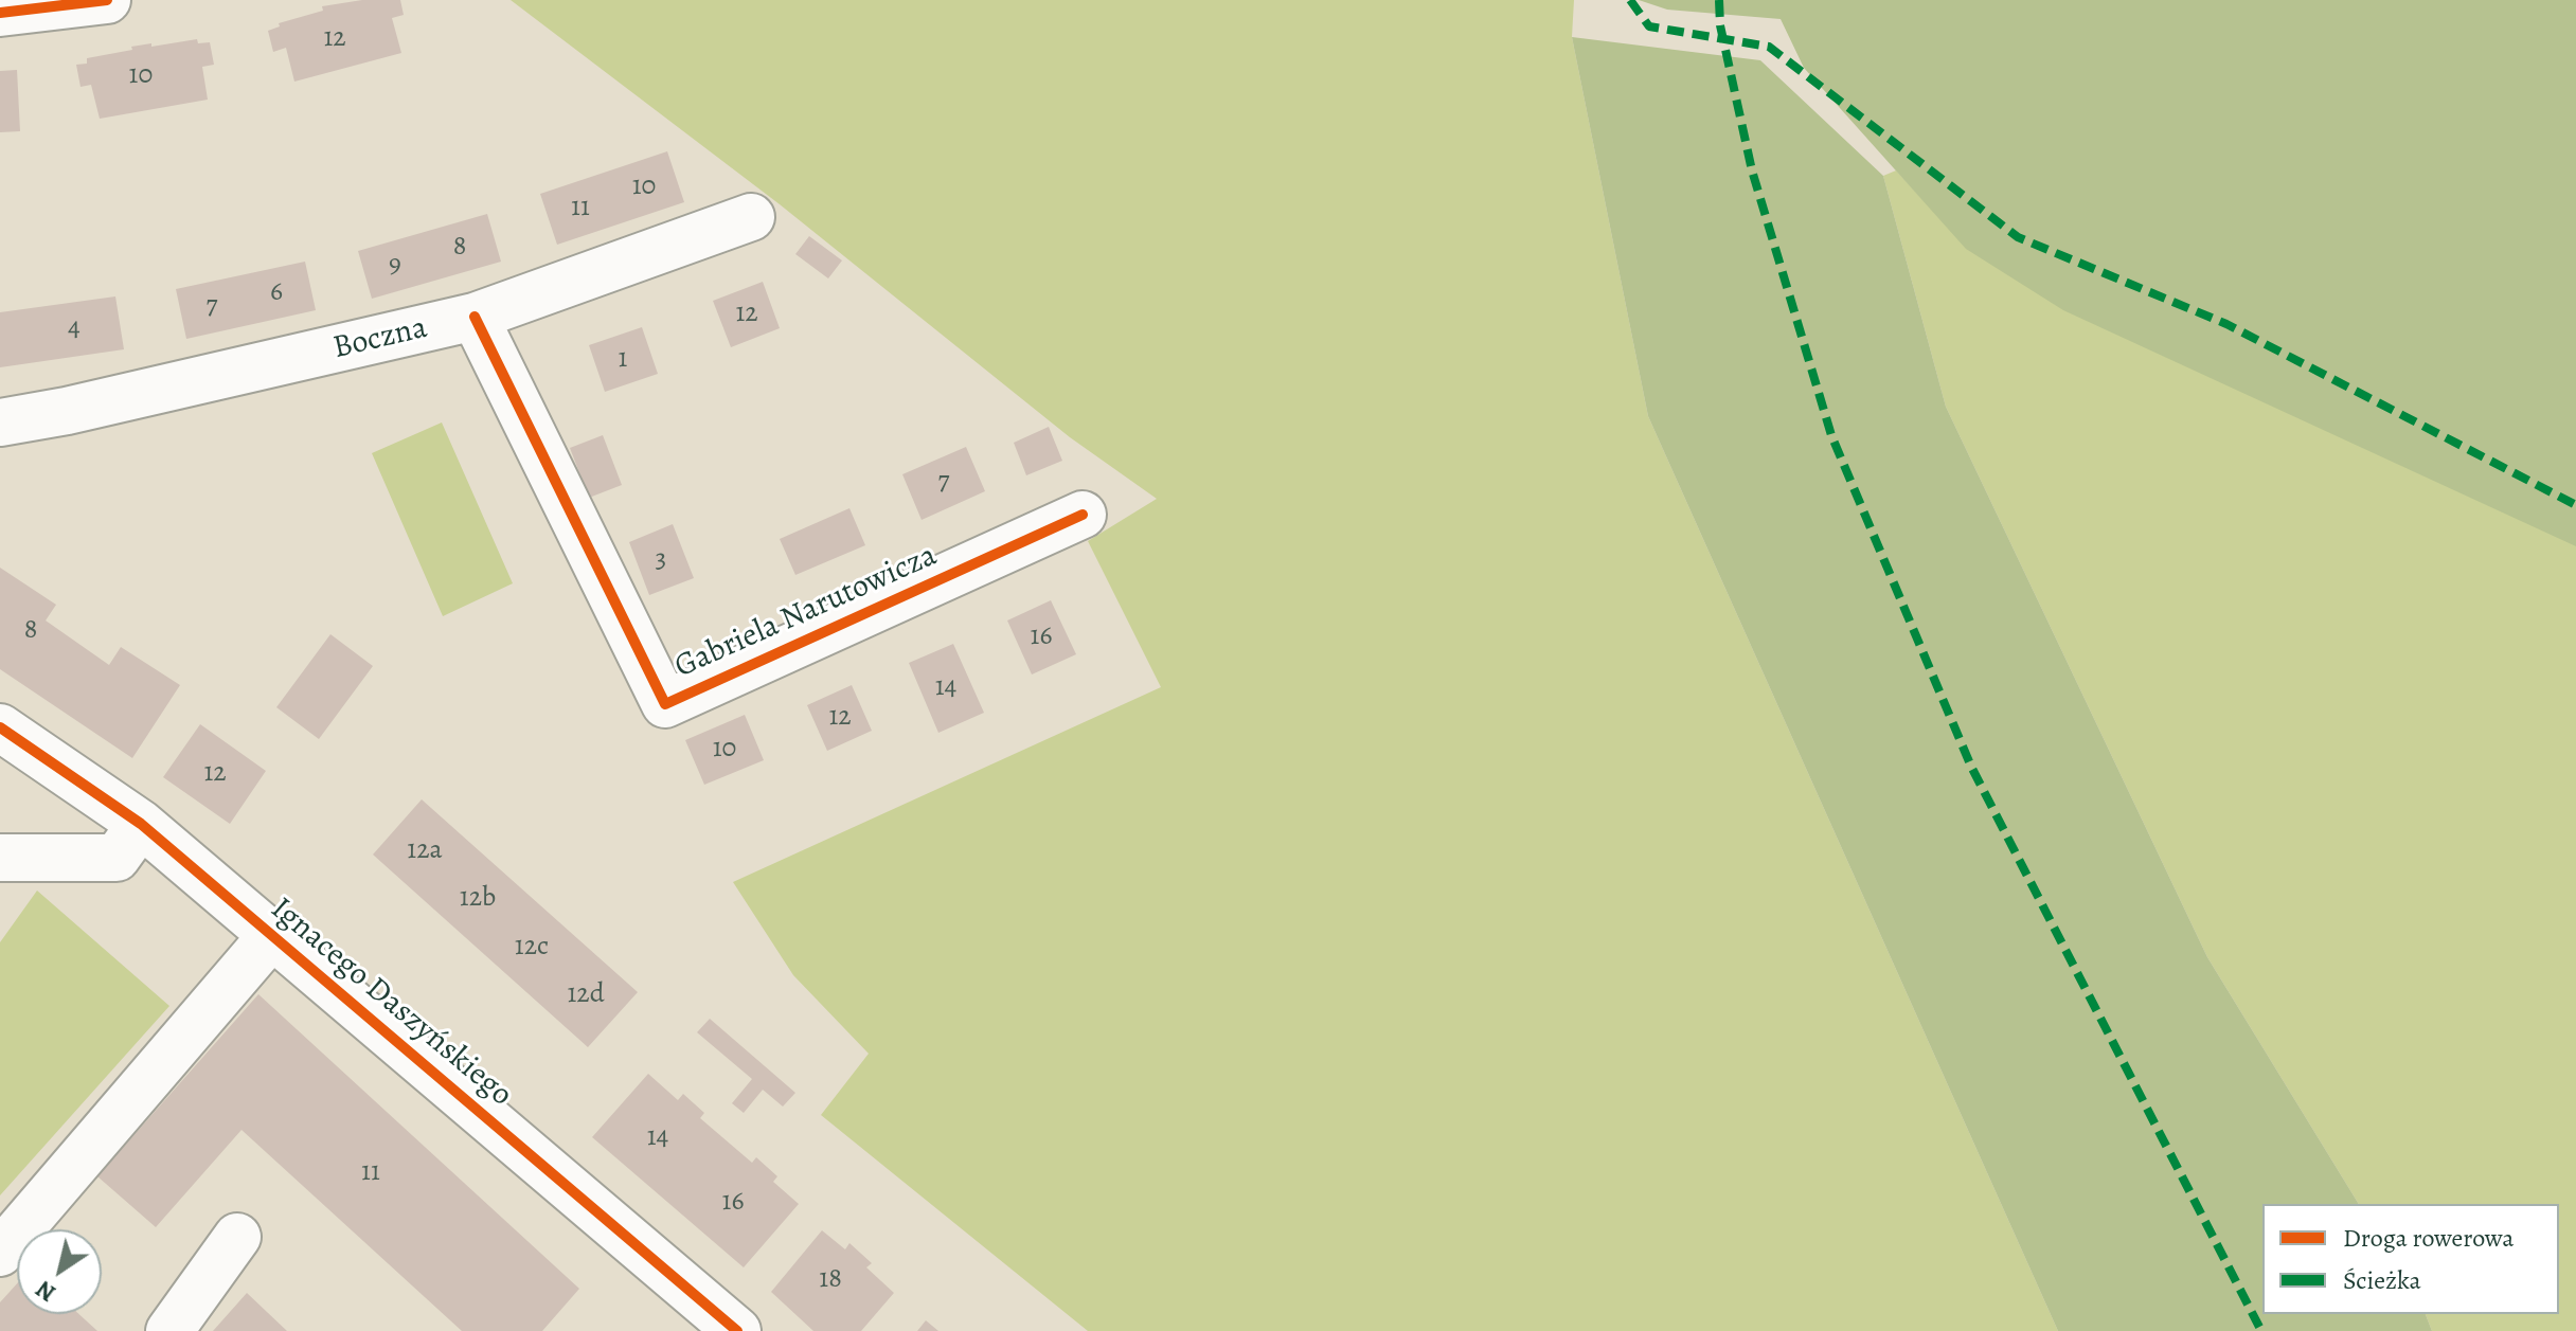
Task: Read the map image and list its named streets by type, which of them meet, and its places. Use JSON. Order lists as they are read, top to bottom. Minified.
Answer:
{"streets":{"street":["Boczna","Gabriela Narutowicza","Ignacego Daszyńskiego"]},"crossings":[["Boczna","Gabriela Narutowicza"]],"house_numbers":["12","10","10","11","8","9","6","7","12","4","1","7","3","8","16","14","12","10","12","12a","12b","12c","12d","14","11","16","18"],"legend":["Droga rowerowa","Ścieżka"],"north":"bottom left"}
